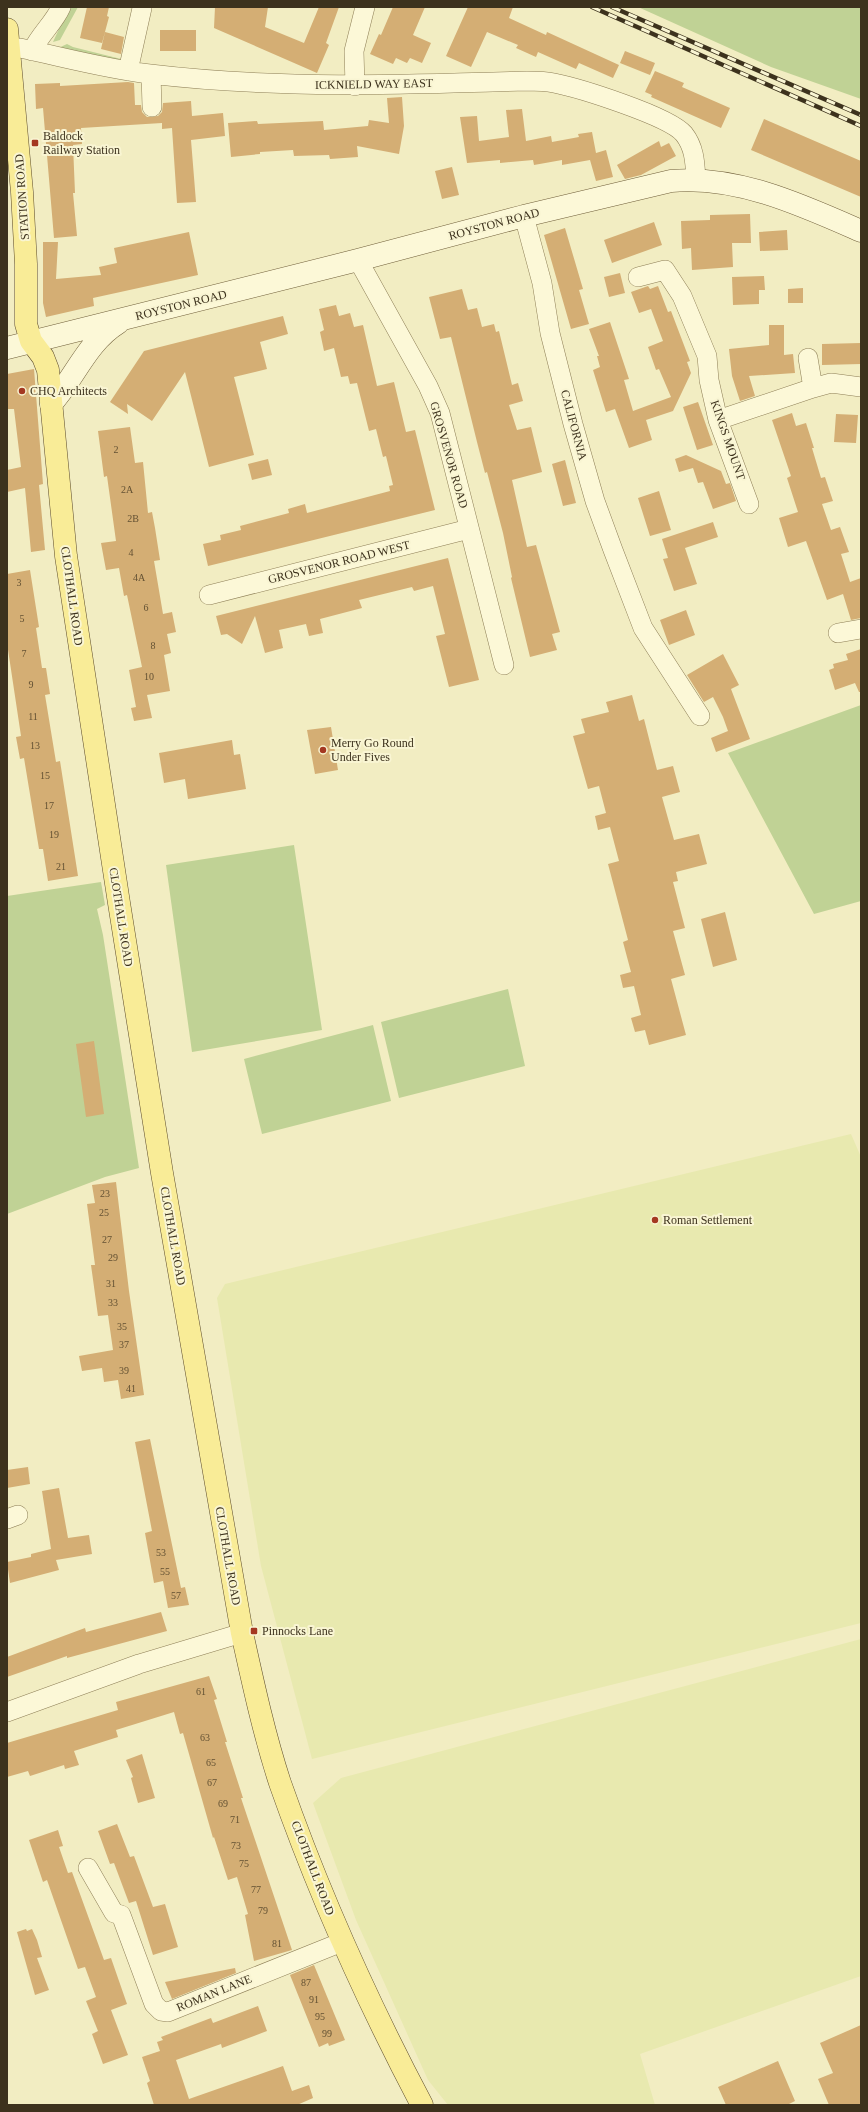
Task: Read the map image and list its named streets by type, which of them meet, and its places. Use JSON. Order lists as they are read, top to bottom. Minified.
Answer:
{"streets":{"main road":["STATION ROAD","ROYSTON ROAD","CLOTHALL ROAD"],"street":["ICKNIELD WAY EAST","CALIFORNIA","KINGS MOUNT","GROSVENOR ROAD","GROSVENOR ROAD WEST","ROMAN LANE"]},"crossings":[["ICKNIELD WAY EAST","STATION ROAD"],["ICKNIELD WAY EAST","ROYSTON ROAD"],["STATION ROAD","ROYSTON ROAD"],["STATION ROAD","CLOTHALL ROAD"],["ROYSTON ROAD","CALIFORNIA"],["ROYSTON ROAD","GROSVENOR ROAD"],["ROYSTON ROAD","CLOTHALL ROAD"],["GROSVENOR ROAD","GROSVENOR ROAD WEST"],["CLOTHALL ROAD","ROMAN LANE"]],"places":{"transit":["Baldock Railway Station","Pinnocks Lane"],"other":["CHQ Architects","Merry Go Round Under Fives","Roman Settlement"]},"house_numbers":["2","2A","2B","4","4A","3","6","5","8","7","10","9","11","13","15","17","19","21","23","25","27","29","31","33","35","37","39","41","53","55","57","61","63","65","67","69","71","73","75","77","79","81","87","91","95","99"]}
